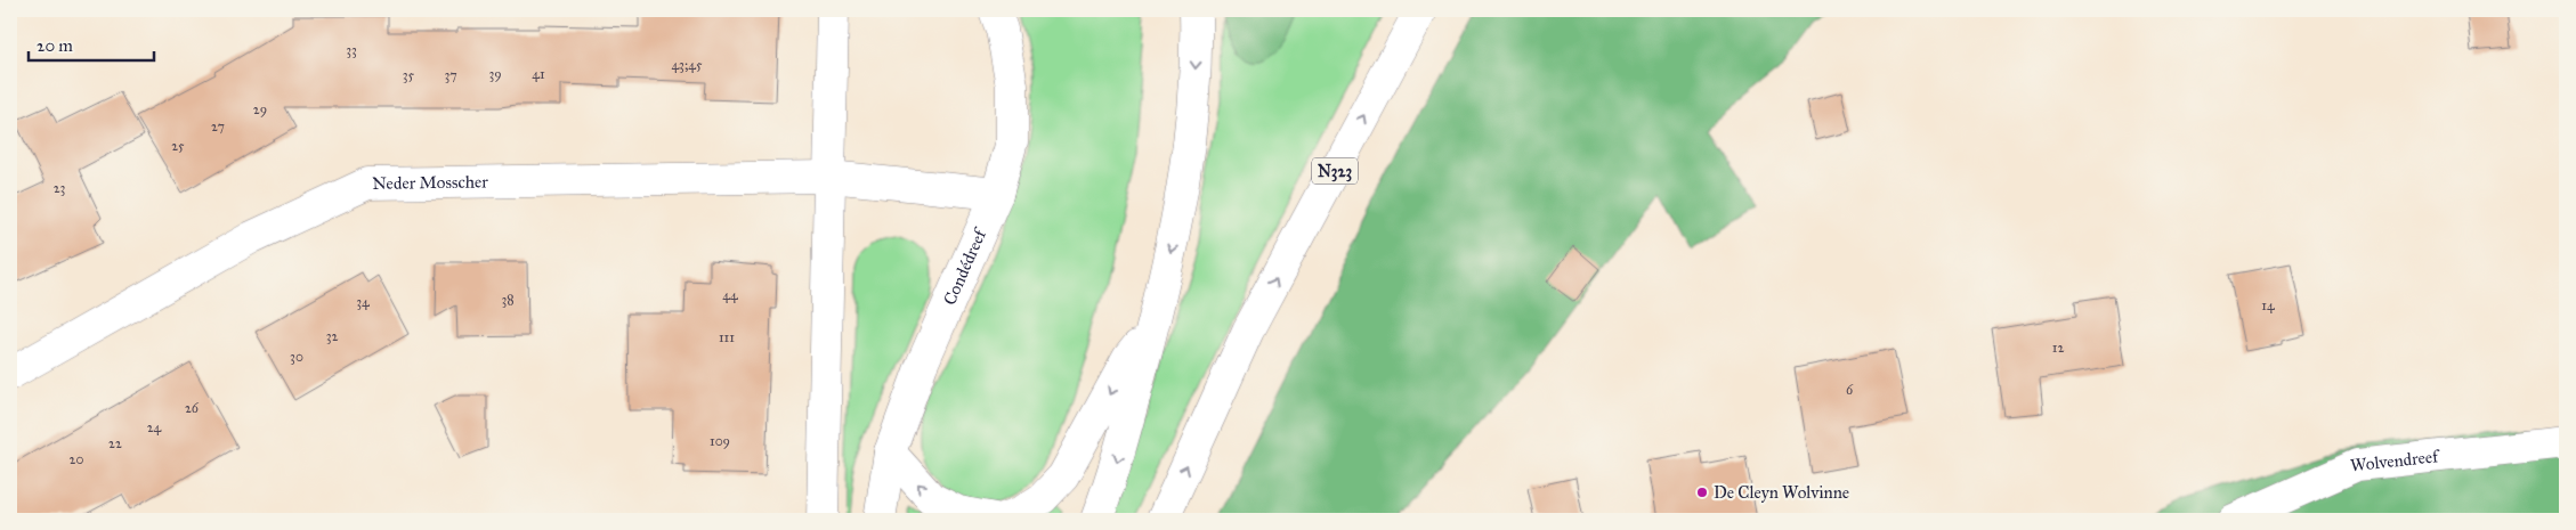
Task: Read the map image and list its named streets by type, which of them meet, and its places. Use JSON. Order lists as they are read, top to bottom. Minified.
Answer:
{"streets":{"main road":["N323","Neder Mosscher","Condédreef","Wolvendreef"]},"crossings":[["Neder Mosscher","Condédreef"]],"places":["De Cleyn Wolvinne"],"house_numbers":["33","43;45","39","41","35","37","29","27","25","23","44","38","34","14","32","111","12","30","6","26","24","109","22","20"],"scale_bar":"20 m"}
